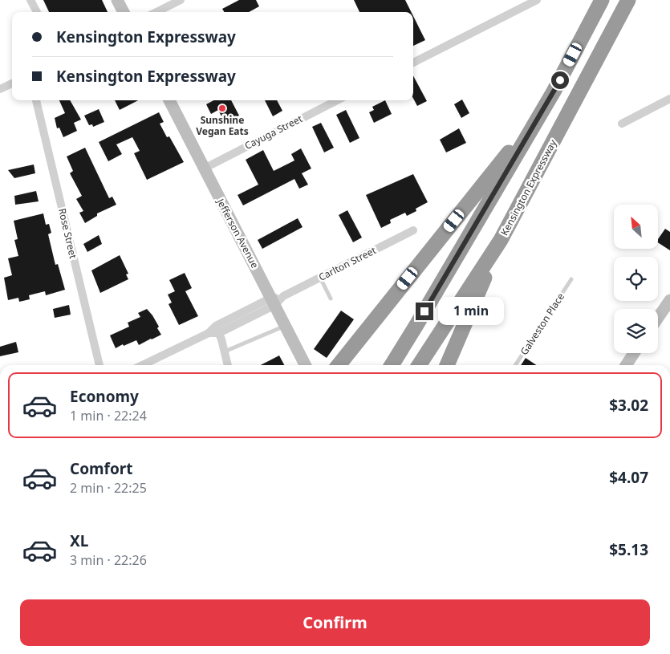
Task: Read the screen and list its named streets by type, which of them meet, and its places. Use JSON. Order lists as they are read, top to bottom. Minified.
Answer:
{"streets":{"highway":["Kensington Expressway"],"street":["Cayuga Street","Rose Street","Jefferson Avenue","Carlton Street"],"lane":["Galveston Place"]},"crossings":[["Cayuga Street","Jefferson Avenue"],["Jefferson Avenue","Carlton Street"]],"places":["Sunshine Vegan Eats"],"north":"top left","page":{"banner":["Kensington Expressway","Kensington Expressway"],"bubble":"1 min","list":[{"name":"Economy","note":"1 min · 22:24","value":"$3.02"},{"name":"Comfort","note":"2 min · 22:25","value":"$4.07"},{"name":"XL","note":"3 min · 22:26","value":"$5.13"}],"buttons":"Confirm"}}
